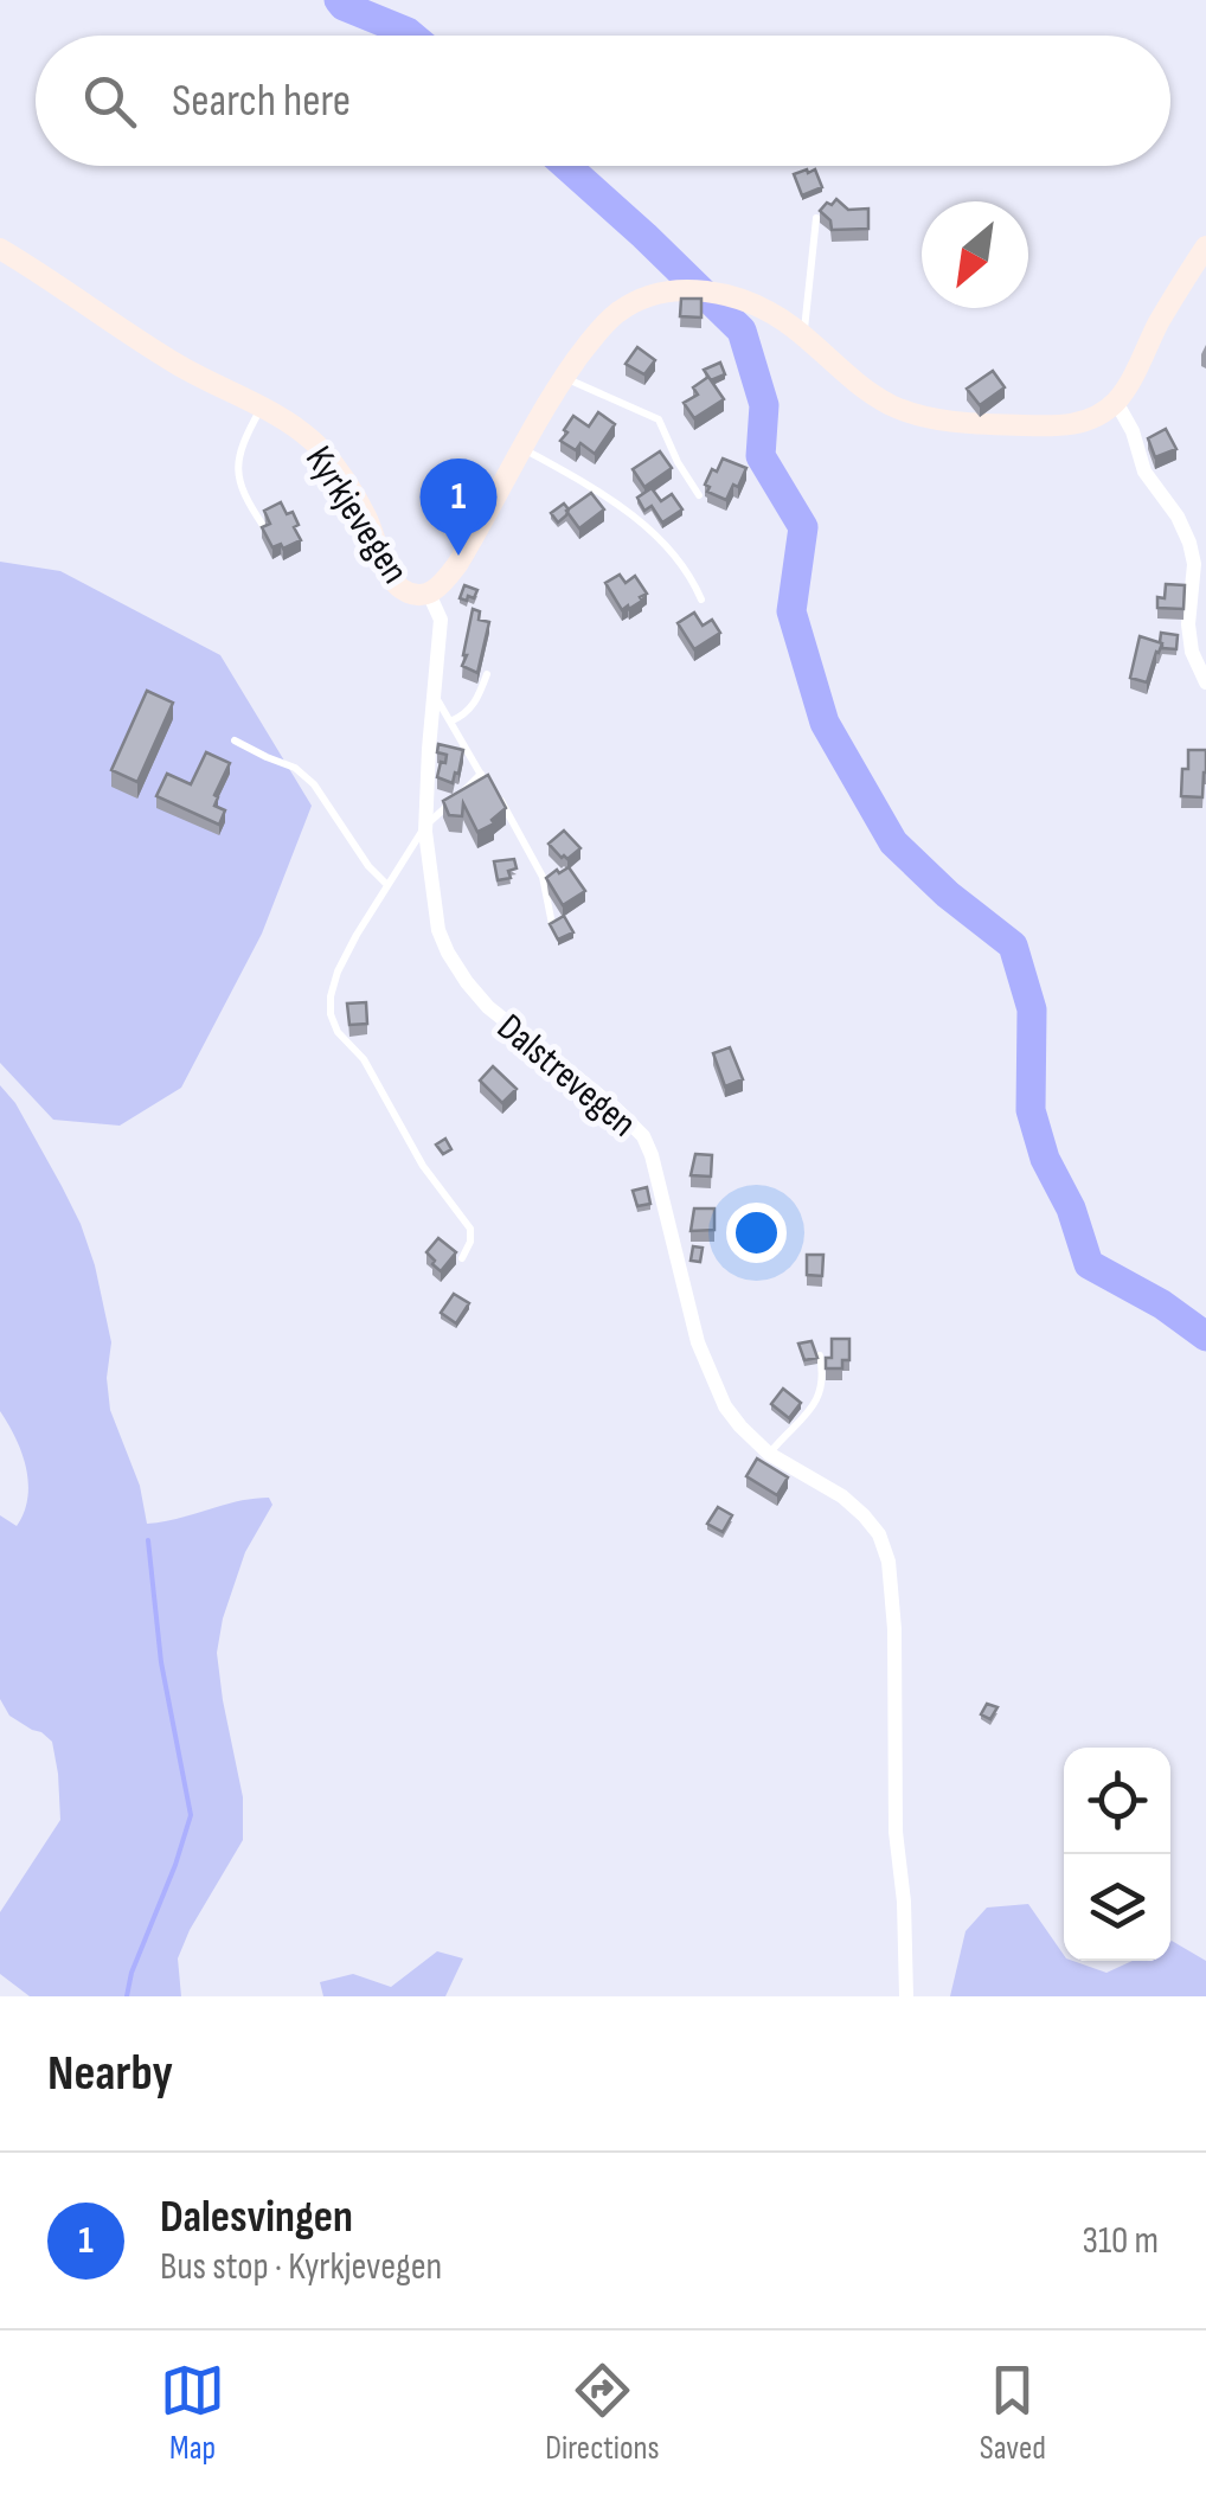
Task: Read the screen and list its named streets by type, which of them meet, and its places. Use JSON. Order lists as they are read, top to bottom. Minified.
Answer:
{"streets":{"main road":["Kyrkjevegen"],"street":["Dalstrevegen"]},"crossings":[["Kyrkjevegen","Dalstrevegen"]],"north":"bottom left","page":{"search":"Search here","pins":"1","heading":"Nearby","list":[{"mark":"1","name":"Dalesvingen","note":"Bus stop · Kyrkjevegen","value":"310 m"}],"nav":["Map","Directions","Saved"]}}
